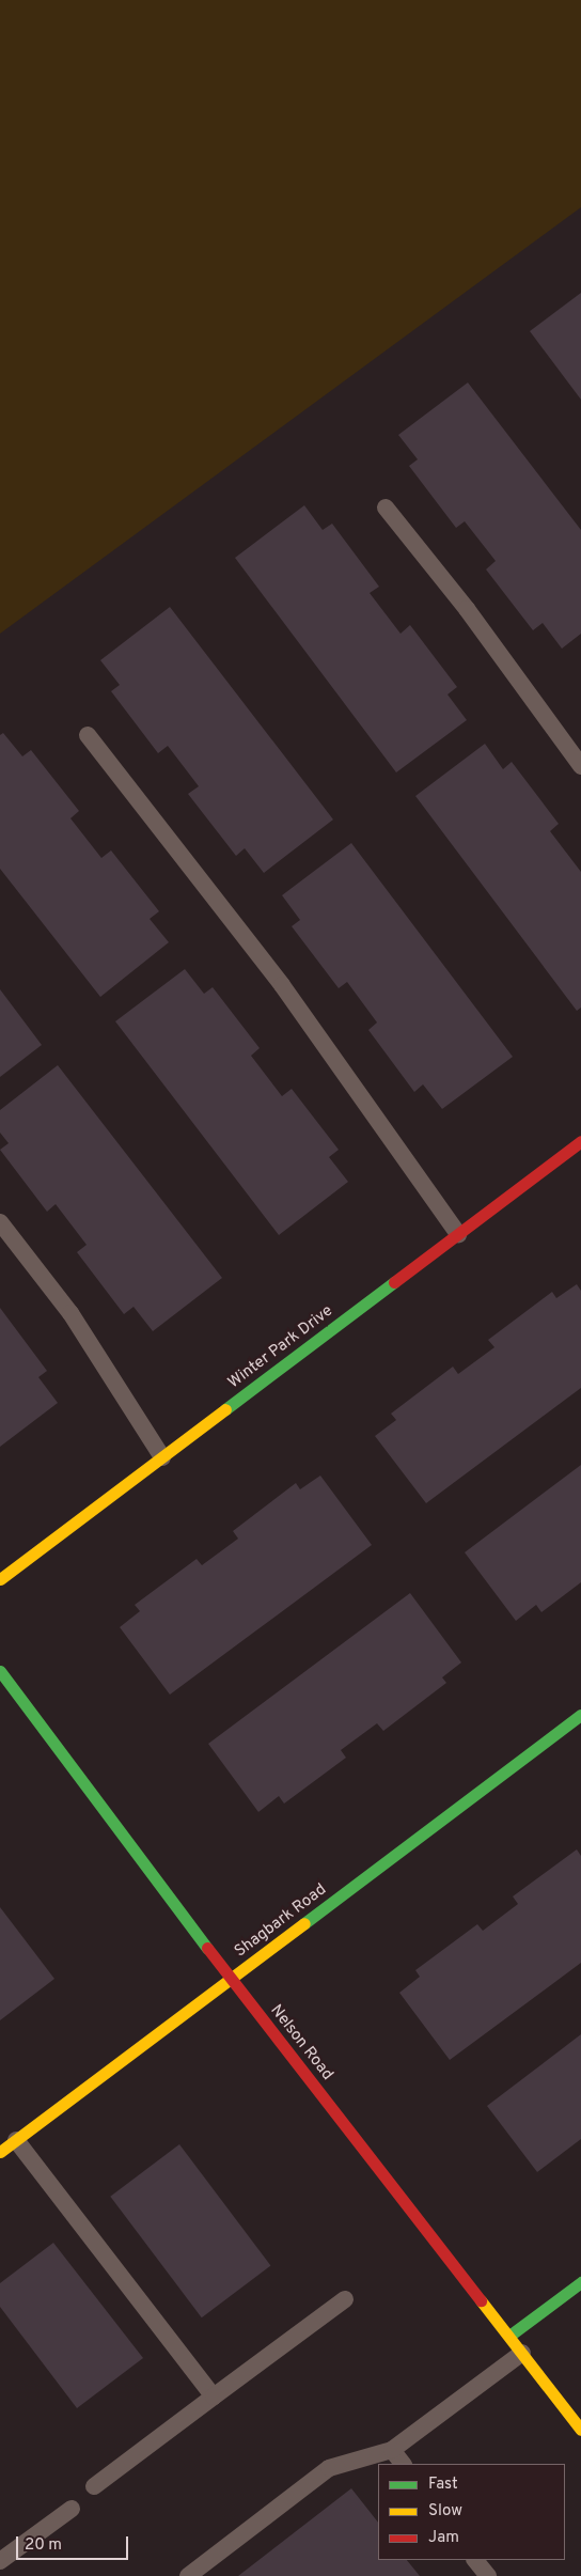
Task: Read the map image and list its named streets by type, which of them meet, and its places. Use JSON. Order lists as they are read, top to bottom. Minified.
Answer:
{"streets":{"street":["Winter Park Drive","Shagbark Road","Nelson Road"]},"crossings":[["Shagbark Road","Nelson Road"]],"legend":["Fast","Slow","Jam"],"scale_bar":"20 m"}
